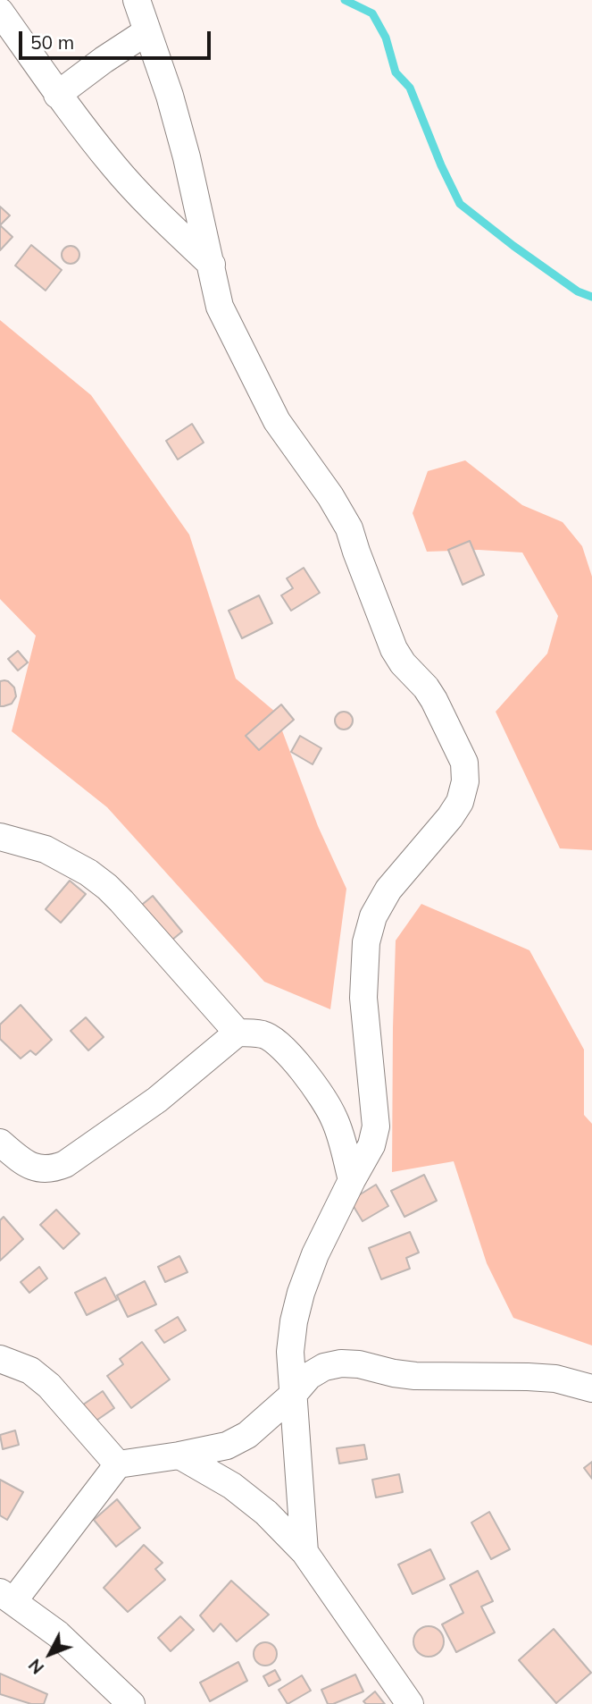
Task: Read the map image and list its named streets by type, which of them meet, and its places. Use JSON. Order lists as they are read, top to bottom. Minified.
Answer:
{"scale_bar":"50 m","north":"bottom left"}
